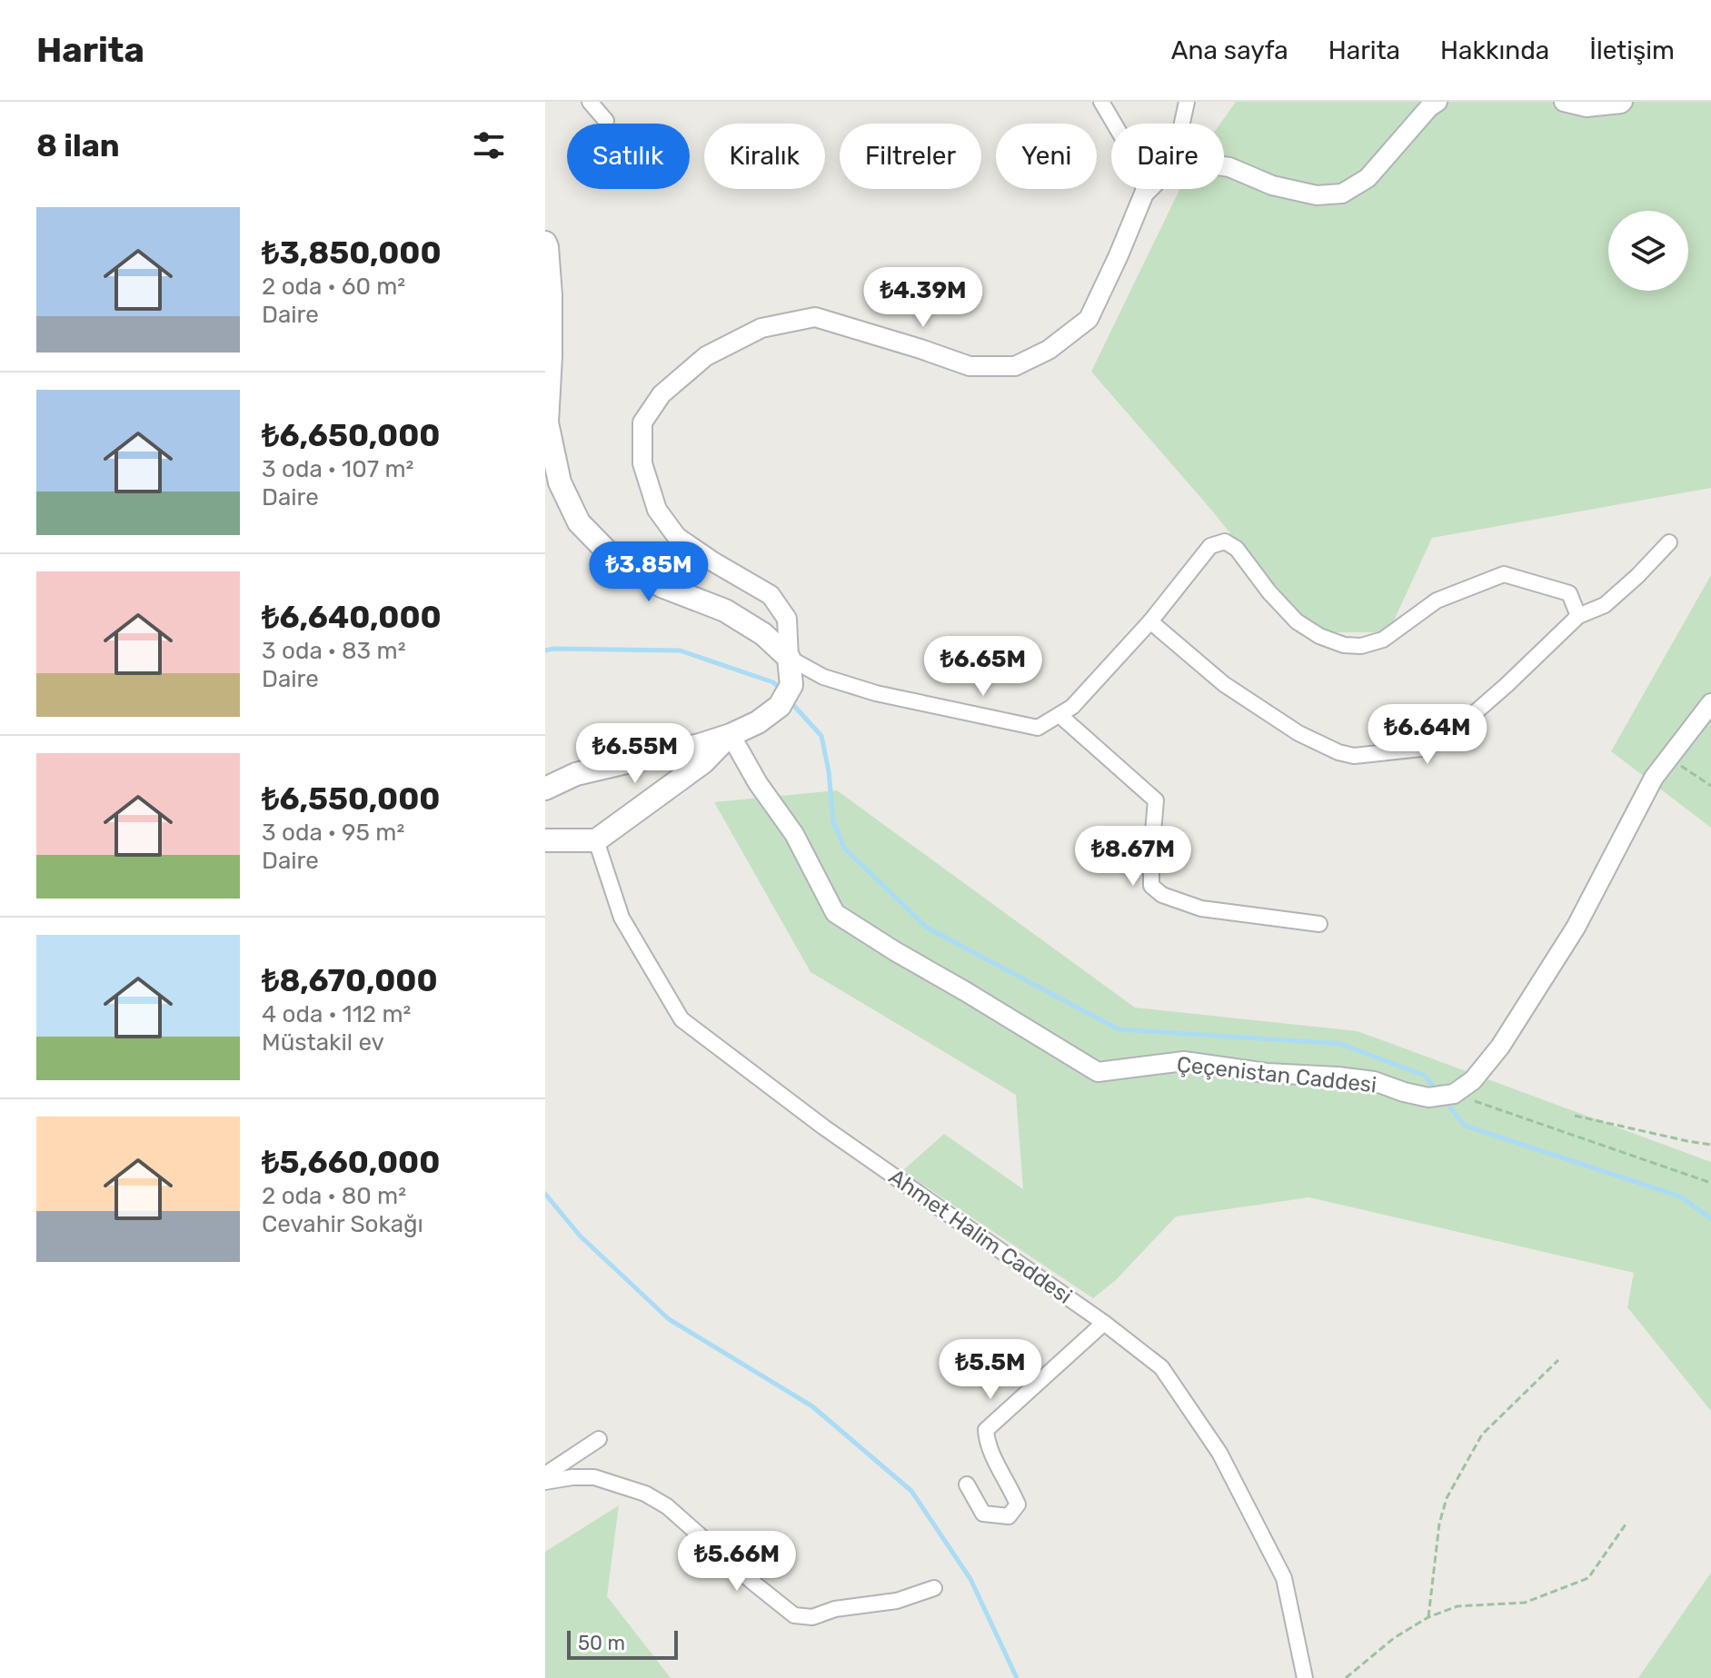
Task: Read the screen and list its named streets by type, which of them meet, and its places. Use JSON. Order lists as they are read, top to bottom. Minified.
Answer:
{"streets":{"street":["Çeçenistan Caddesi","Ahmet Halim Caddesi"]},"scale_bar":"50 m","page":{"header":"Harita","nav":["Ana sayfa","Harita","Hakkında","İletişim"],"heading":"8 ilan","chip":["Satılık","Kiralık","Filtreler","Yeni","Daire"],"list":[{"name":"₺3,850,000","note":"2 oda · 60 m² · Daire"},{"name":"₺6,650,000","note":"3 oda · 107 m² · Daire"},{"name":"₺6,640,000","note":"3 oda · 83 m² · Daire"},{"name":"₺6,550,000","note":"3 oda · 95 m² · Daire"},{"name":"₺8,670,000","note":"4 oda · 112 m² · Müstakil ev"},{"name":"₺5,660,000","note":"2 oda · 80 m² · Cevahir Sokağı"}],"price":["₺4.39M","₺3.85M","₺6.65M","₺6.64M","₺6.55M","₺8.67M","₺5.5M","₺5.66M"],"scale":"50 m"}}
